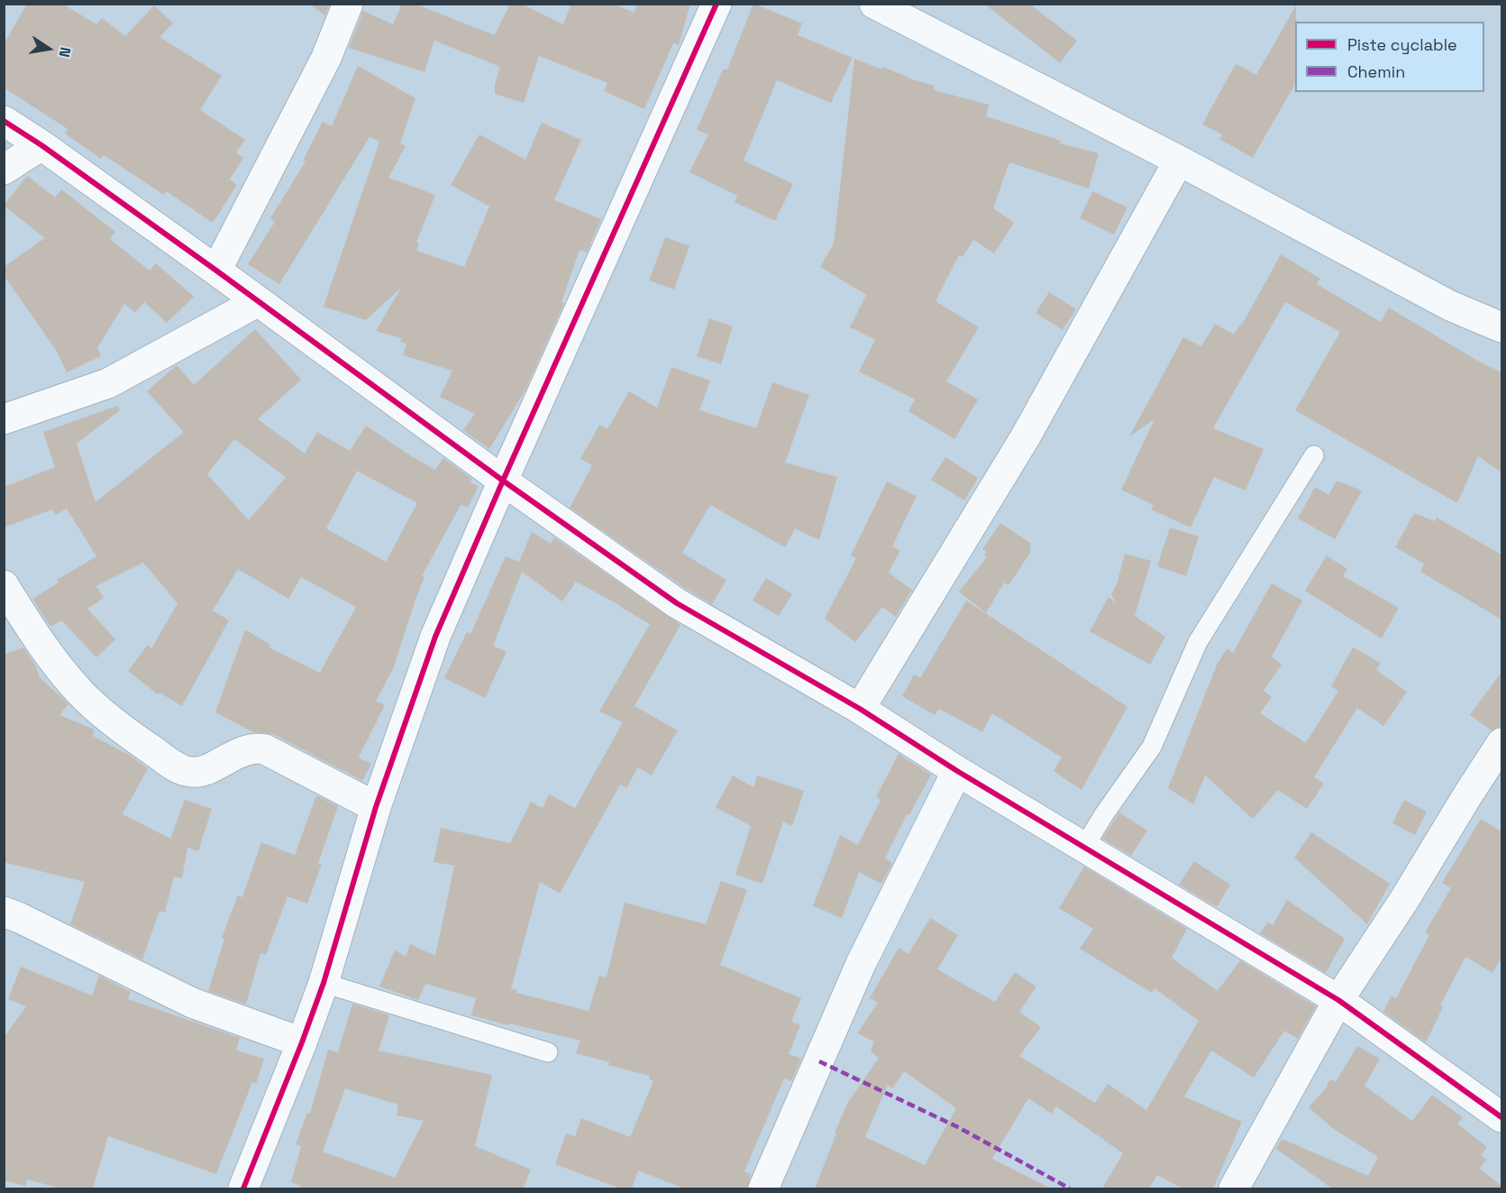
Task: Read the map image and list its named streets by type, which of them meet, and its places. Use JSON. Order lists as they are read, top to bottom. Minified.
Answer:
{"legend":["Piste cyclable","Chemin"],"north":"right"}
